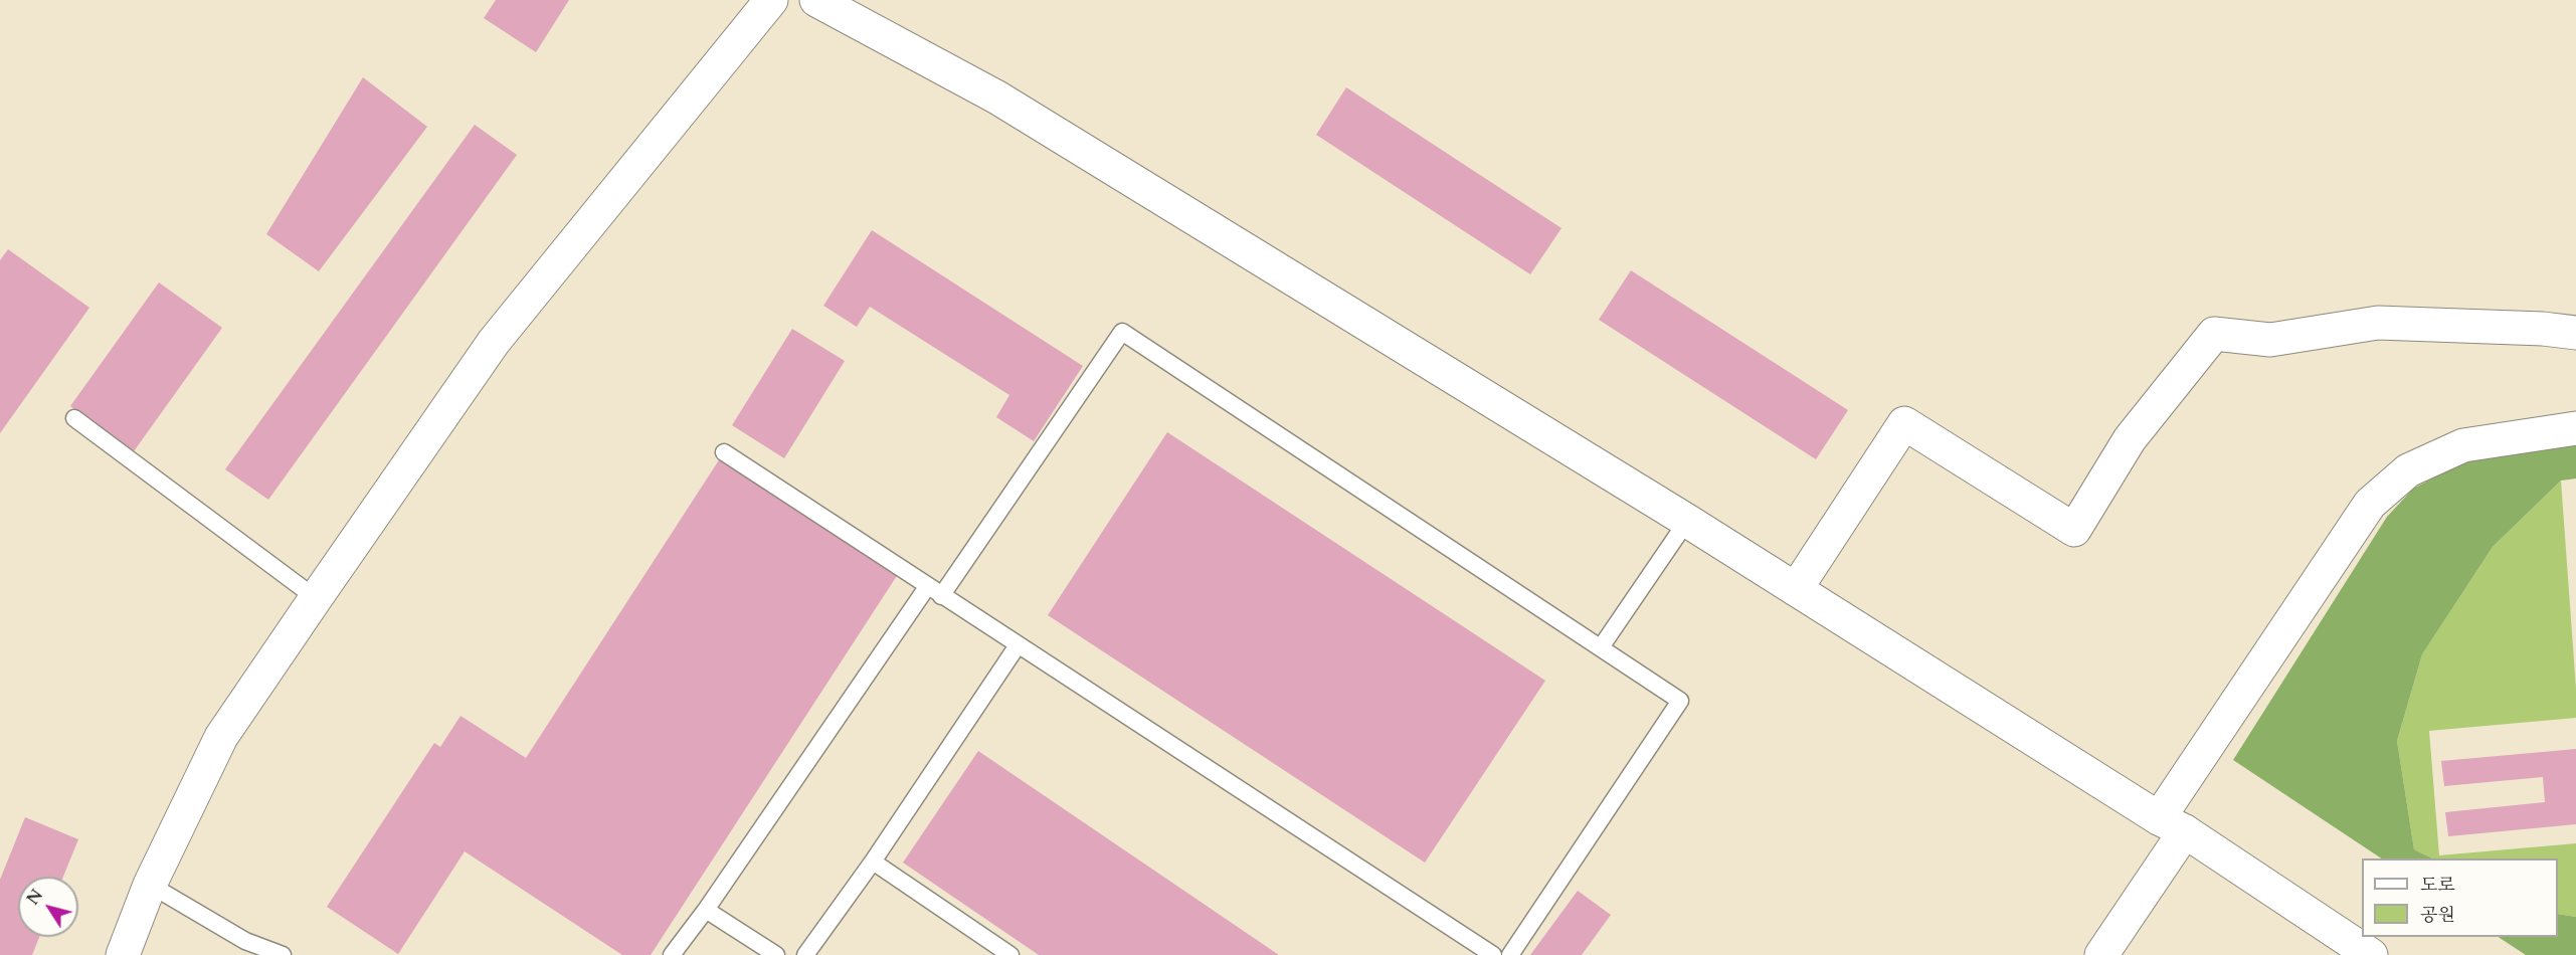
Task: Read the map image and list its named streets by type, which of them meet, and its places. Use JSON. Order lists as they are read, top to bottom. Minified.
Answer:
{"legend":["도로","공원"],"north":"top left"}
